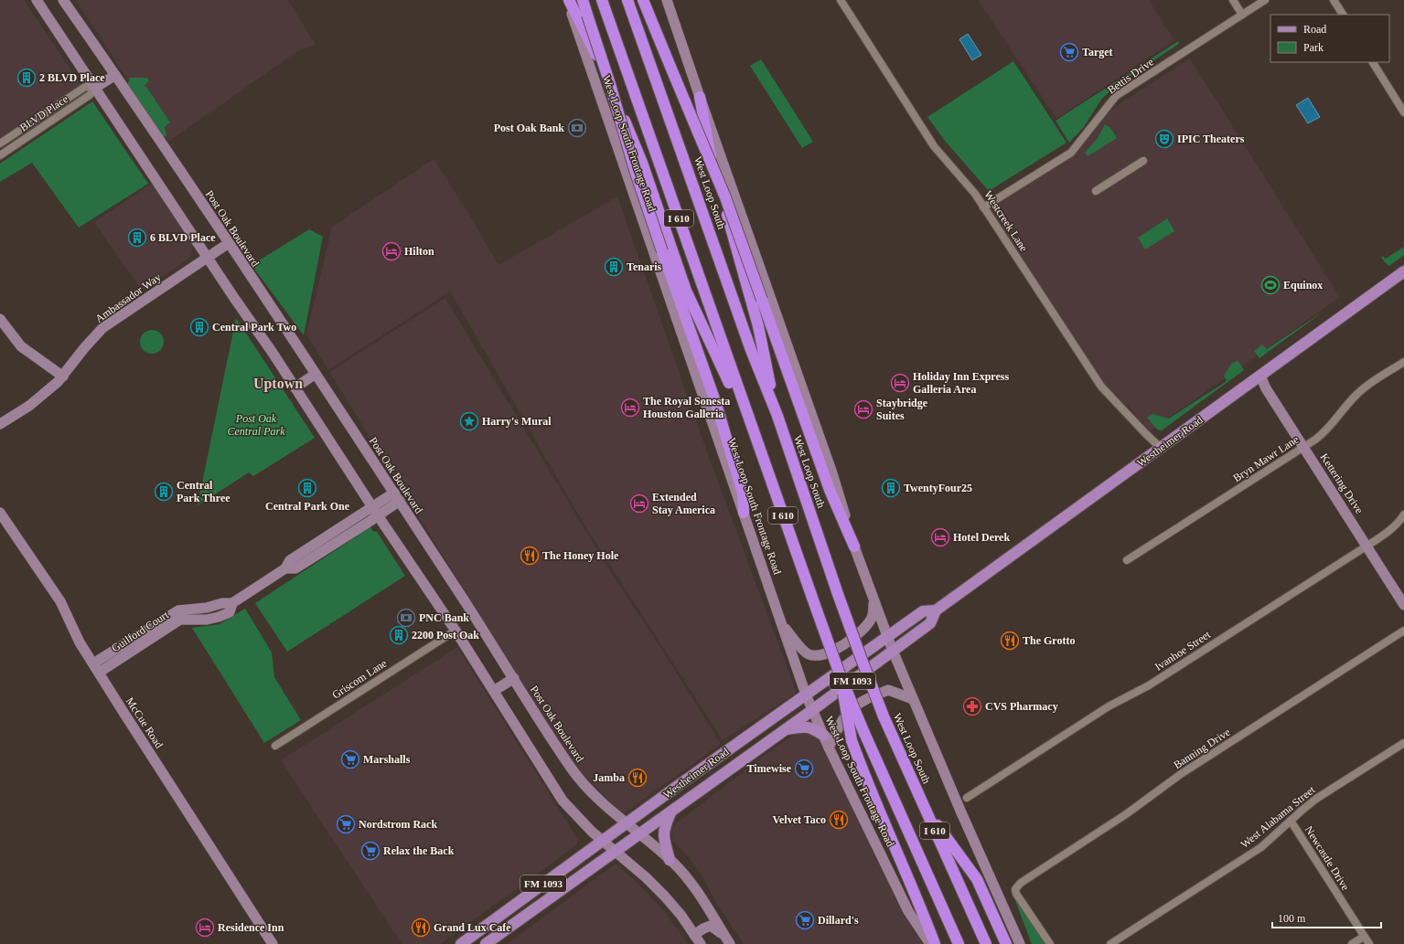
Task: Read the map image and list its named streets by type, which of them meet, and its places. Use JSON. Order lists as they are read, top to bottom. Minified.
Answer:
{"streets":{"highway":["West Loop South","I 610"],"main road":["West Loop South Frontage Road","Post Oak Boulevard","Ambassador Way","Westheimer Road","Kettering Drive","Guilford Court","FM 1093","McCue Road"],"street":["Bettis Drive","BLVD Place","Westcreek Lane","Bryn Mawr Lane","Ivanhoe Street","Griscom Lane","Banning Drive","West Alabama Street","Newcastle Drive"]},"crossings":[["Bettis Drive","Westcreek Lane"],["West Loop South Frontage Road","Westheimer Road"],["Westcreek Lane","Westheimer Road"],["Post Oak Boulevard","Ambassador Way"],["Post Oak Boulevard","Westheimer Road"],["Post Oak Boulevard","Guilford Court"],["Westheimer Road","Kettering Drive"],["Bryn Mawr Lane","Kettering Drive"],["Kettering Drive","Ivanhoe Street"],["Guilford Court","McCue Road"],["West Alabama Street","Newcastle Drive"]],"districts":["Uptown"],"parks":["Post Oak Central Park"],"places":{"supermarket":["Target","Marshalls","Timewise","Nordstrom Rack","Relax the Back","Dillard's"],"building":["2 BLVD Place","6 BLVD Place","Tenaris","Central Park Two","Central Park One","TwentyFour25","Central Park Three","2200 Post Oak"],"bank":["Post Oak Bank","PNC Bank"],"theatre":["IPIC Theaters"],"hotel":["Hilton","Holiday Inn Express Galleria Area","The Royal Sonesta Houston Galleria","Staybridge Suites","Extended Stay America","Hotel Derek","Residence Inn"],"sports":["Equinox"],"place":["Harry's Mural"],"restaurant":["The Honey Hole","The Grotto","Jamba","Velvet Taco","Grand Lux Cafe"],"pharmacy":["CVS Pharmacy"]},"legend":["Road","Park"],"scale_bar":"100 m"}
